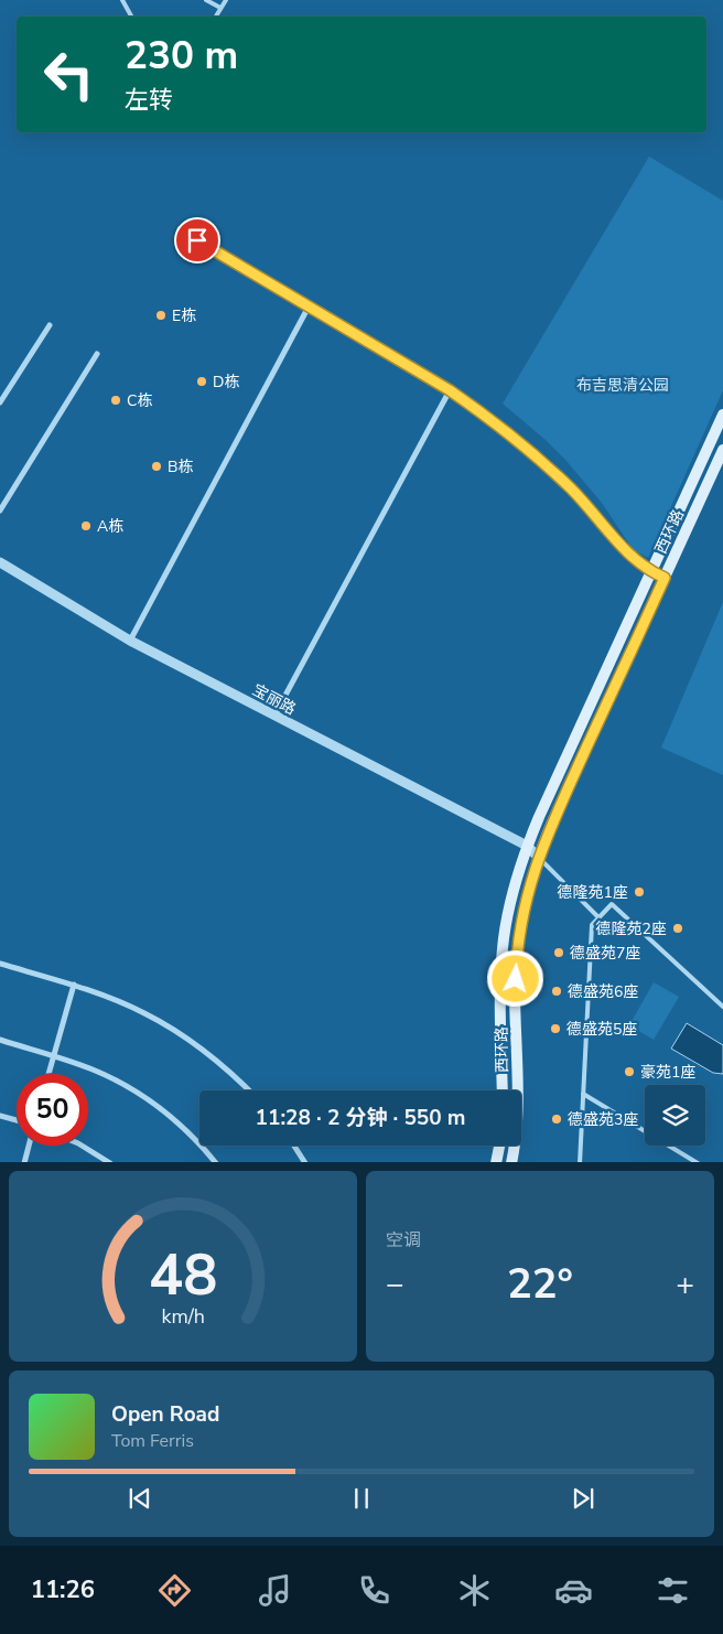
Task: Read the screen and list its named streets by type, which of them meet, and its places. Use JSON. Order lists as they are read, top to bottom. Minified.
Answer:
{"streets":{"main road":["西环路"],"street":["宝丽路"]},"crossings":[["西环路","宝丽路"]],"parks":["布吉思清公园"],"places":["E栋","D栋","C栋","B栋","A栋","德隆苑1座","德隆苑2座","德盛苑7座","德盛苑6座","德盛苑5座","豪苑1座","德盛苑3座"],"page":{"turn":["230 m","左转"],"limit":"50","trip":"11:28 · 2 分钟 · 550 m","tile":"空调","heat":["−","22°","+"],"song":["Open Road","Tom Ferris"],"tabs":"11:26","gauge":["48","km/h"]}}
